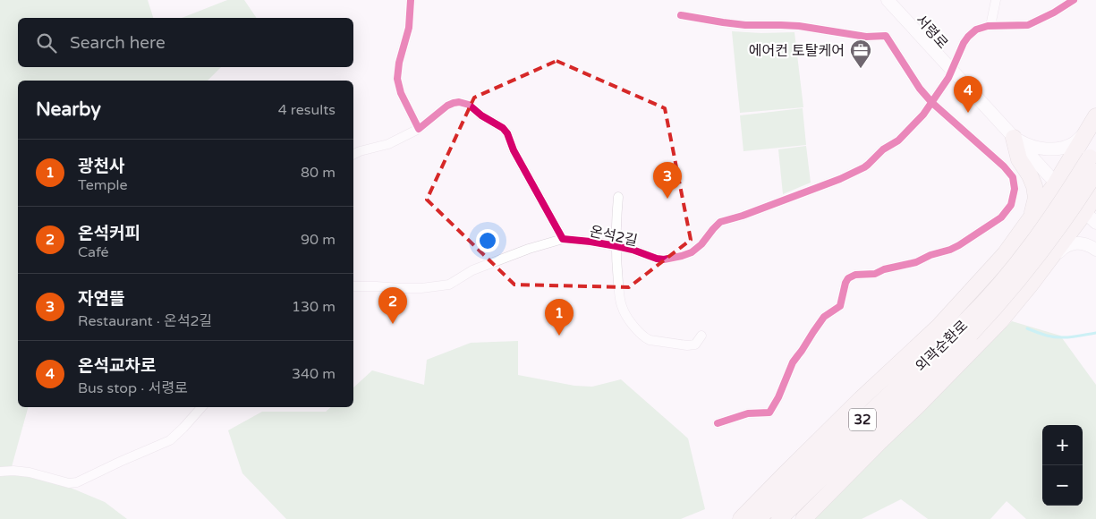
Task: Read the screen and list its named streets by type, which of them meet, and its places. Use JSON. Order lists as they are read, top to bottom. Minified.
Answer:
{"streets":{"highway":["외곽순환로","32"],"street":["서령로","온석2길"]},"crossings":[["서령로","온석2길"]],"places":{"office":["에어컨 토탈케어"]},"page":{"search":"Search here","pins":["4","3","2","1"],"heading":["Nearby","4 results"],"list":[{"mark":"1","name":"광천사","note":"Temple","value":"80 m"},{"mark":"2","name":"온석커피","note":"Café","value":"90 m"},{"mark":"3","name":"자연뜰","note":"Restaurant · 온석2길","value":"130 m"},{"mark":"4","name":"온석교차로","note":"Bus stop · 서령로","value":"340 m"}],"map_buttons":["+","−"]}}
